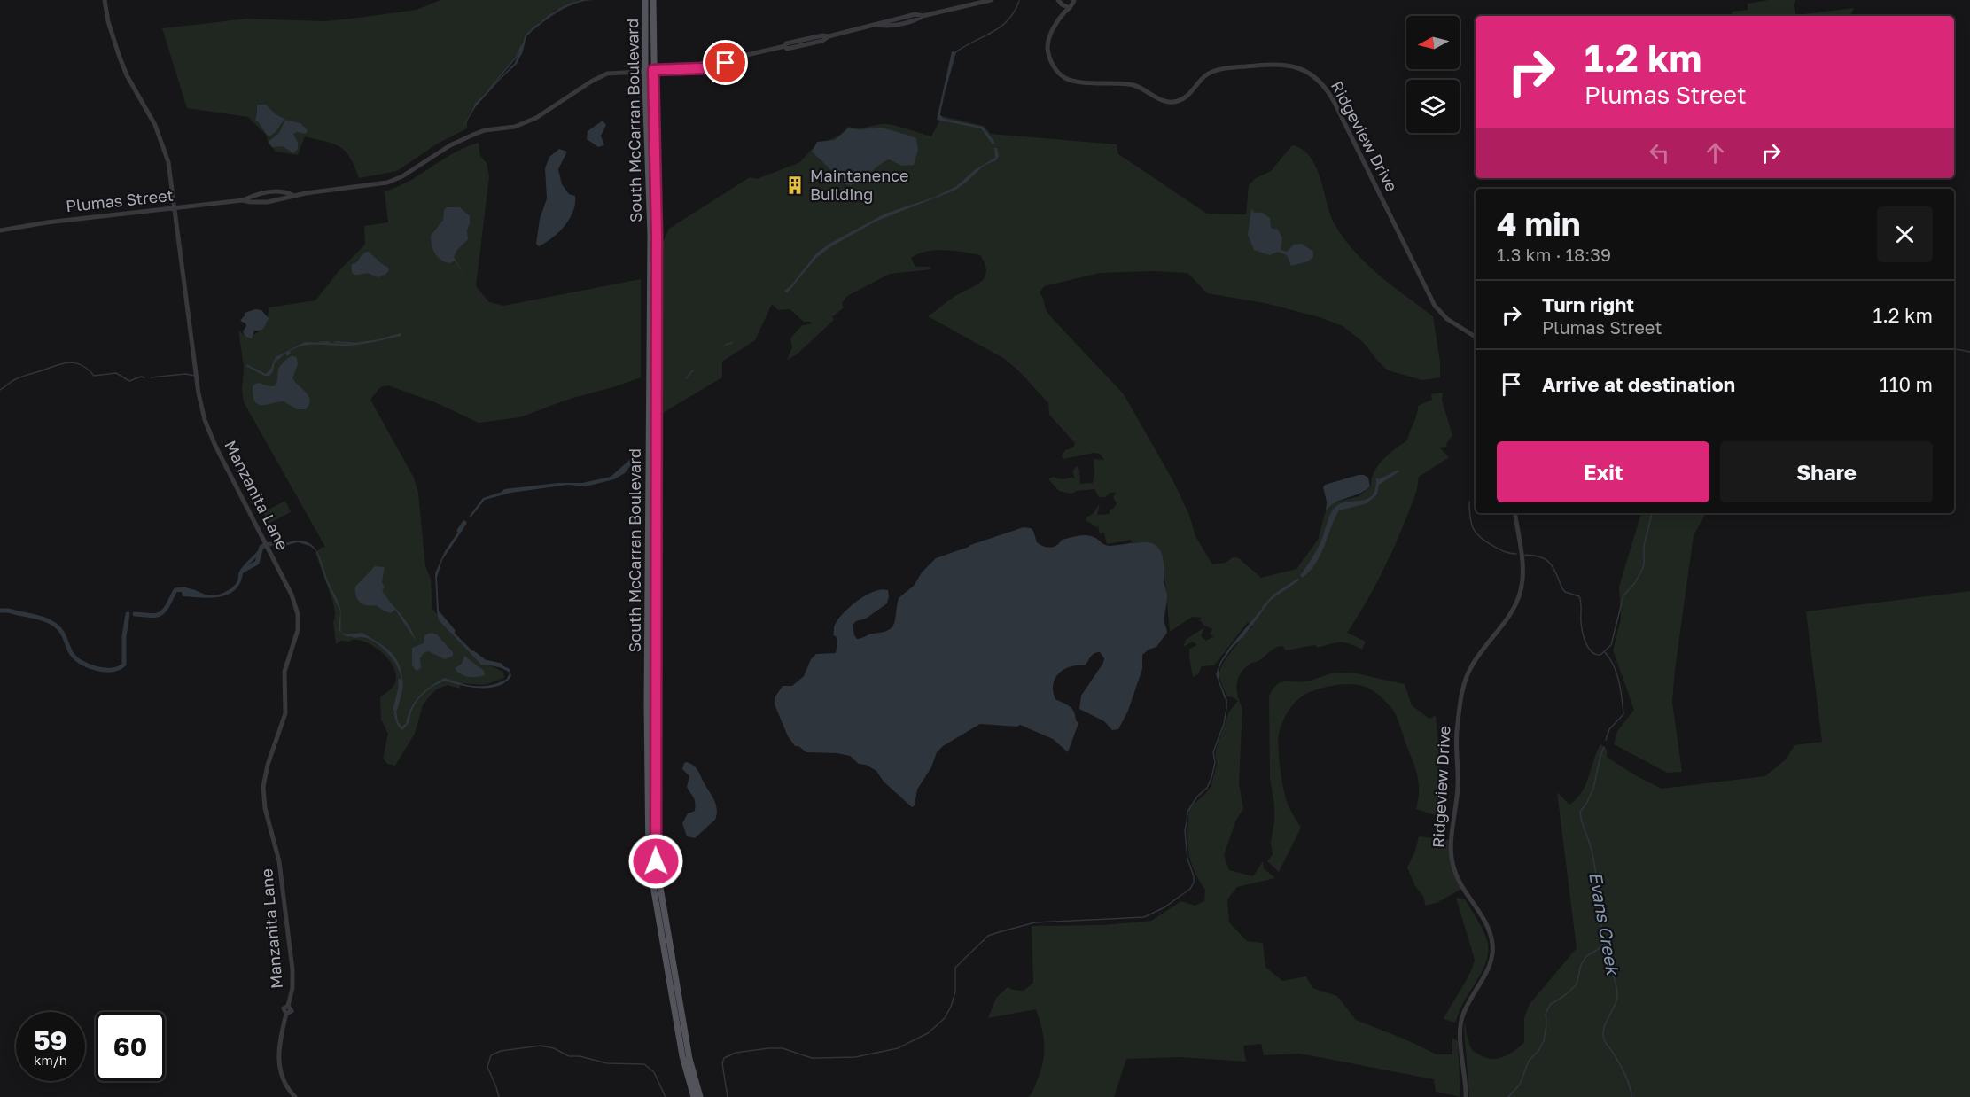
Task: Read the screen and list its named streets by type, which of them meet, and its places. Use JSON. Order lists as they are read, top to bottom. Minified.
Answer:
{"streets":{"main road":["South McCarran Boulevard"],"street":["Ridgeview Drive","Plumas Street","Manzanita Lane"]},"crossings":[["South McCarran Boulevard","Plumas Street"],["Plumas Street","Manzanita Lane"]],"water":["Evans Creek"],"places":{"building":["Maintanence Building"]},"north":"left","page":{"turn":["1.2 km","Plumas Street"],"heading":["4 min","1.3 km · 18:39"],"list":[{"name":"Turn right","note":"Plumas Street","value":"1.2 km"},{"name":"Arrive at destination","value":"110 m"}],"buttons":["Exit","Share"],"speed":"59 km/h","limit":"60"}}
